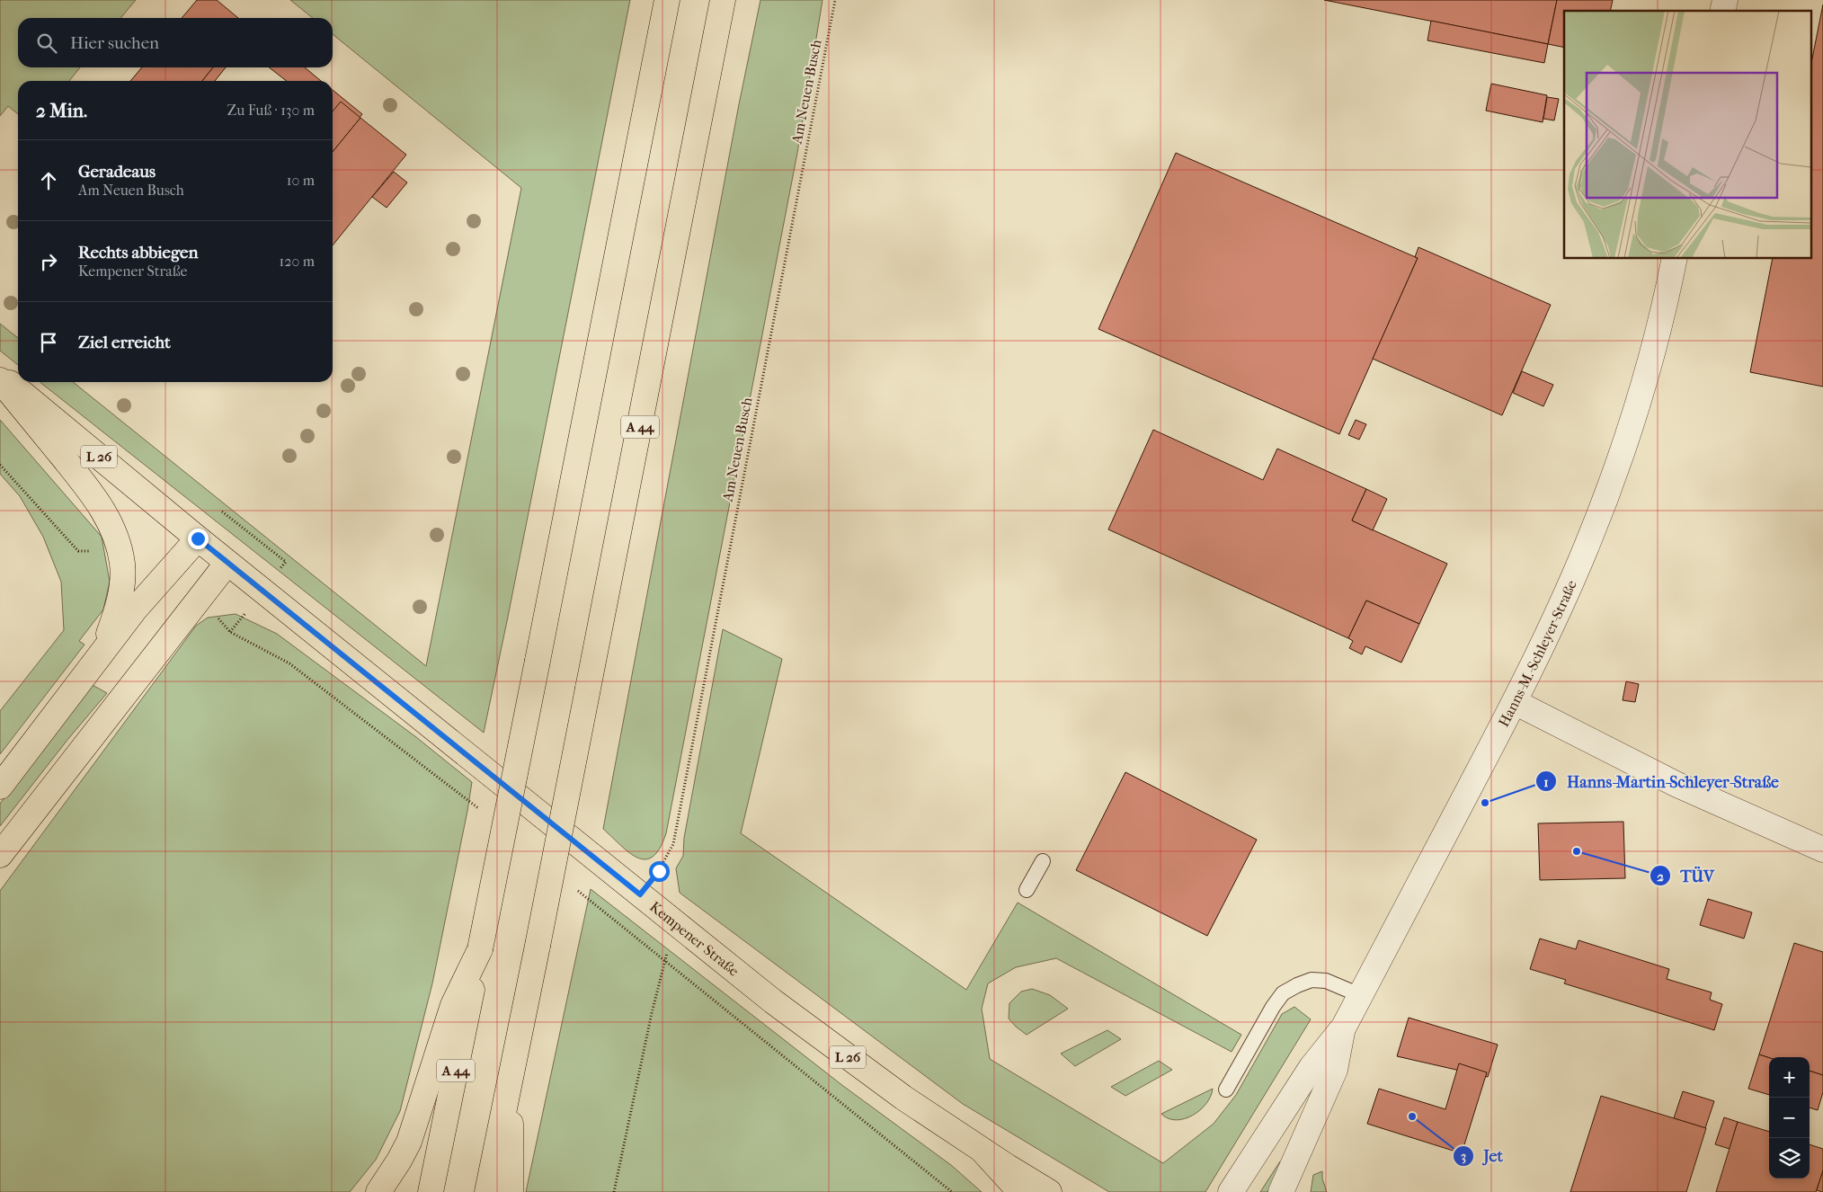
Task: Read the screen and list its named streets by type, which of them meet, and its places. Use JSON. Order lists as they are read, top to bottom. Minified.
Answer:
{"streets":{"main road":["A 44","L 26","Kempener Straße"],"street":["Hanns-M.-Schleyer-Straße"],"path":["Am Neuen Busch"]},"crossings":[["Am Neuen Busch","Kempener Straße"]],"places":["Hanns-Martin-Schleyer-Straße","TÜV","Jet"],"page":{"search":"Hier suchen","heading":["2 Min.","Zu Fuß · 130 m"],"list":[["Geradeaus","Am Neuen Busch","10 m"],["Rechts abbiegen","Kempener Straße","120 m"],"Ziel erreicht"],"map_buttons":["+","−"]}}
